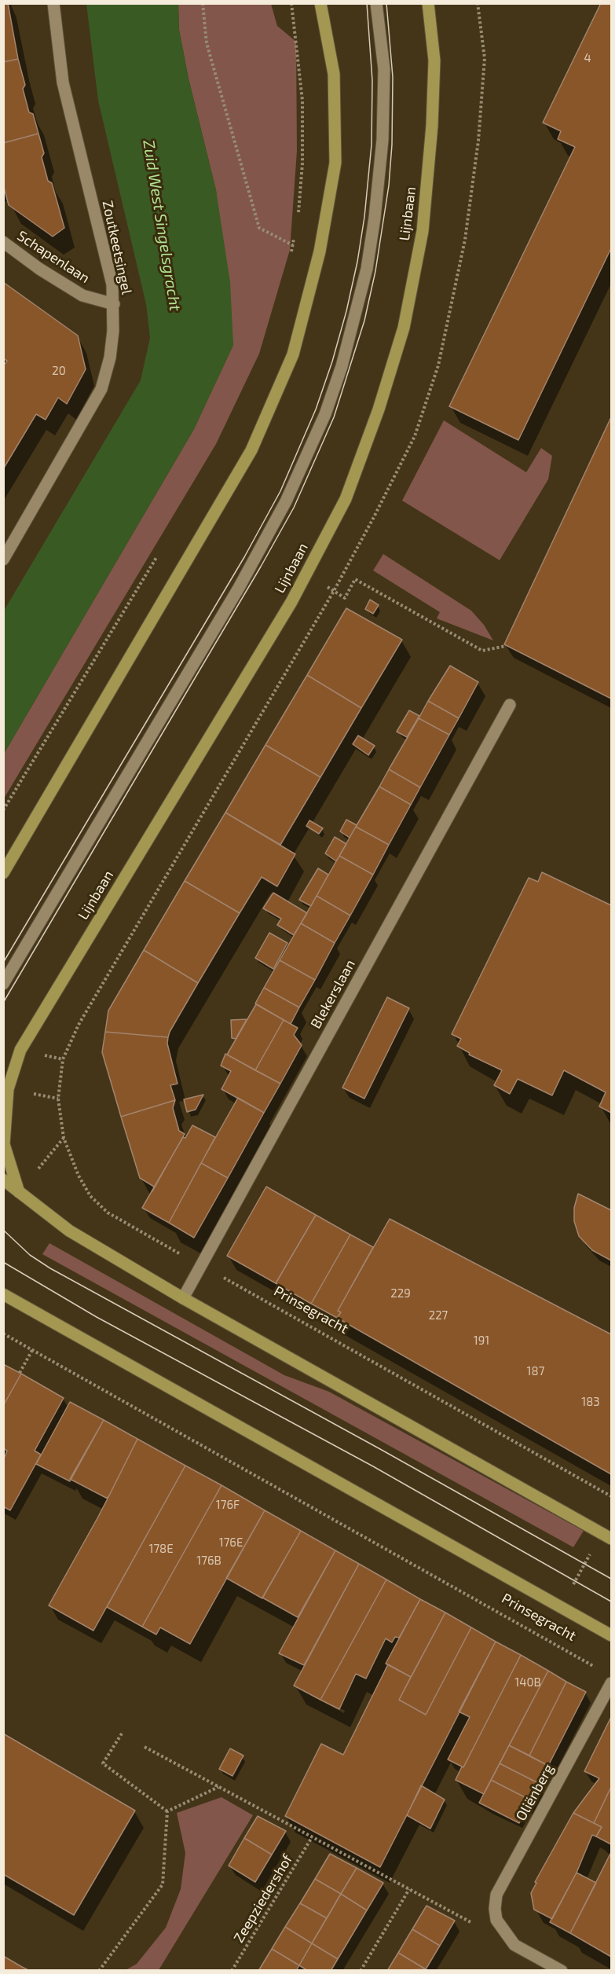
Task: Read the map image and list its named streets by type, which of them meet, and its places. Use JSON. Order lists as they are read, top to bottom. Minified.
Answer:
{"streets":{"main road":["Lijnbaan","Prinsegracht"],"street":["Zoutkeetsingel","Schapenlaan","Blekerslaan","Oliënberg"],"path":["Zeepziedershof"]},"crossings":[["Zoutkeetsingel","Schapenlaan"],["Blekerslaan","Prinsegracht"]],"water":["Zuid West Singelsgracht"],"house_numbers":["4","20","229","227","191","187","183","176F","176E","178E","176B","140B"]}
